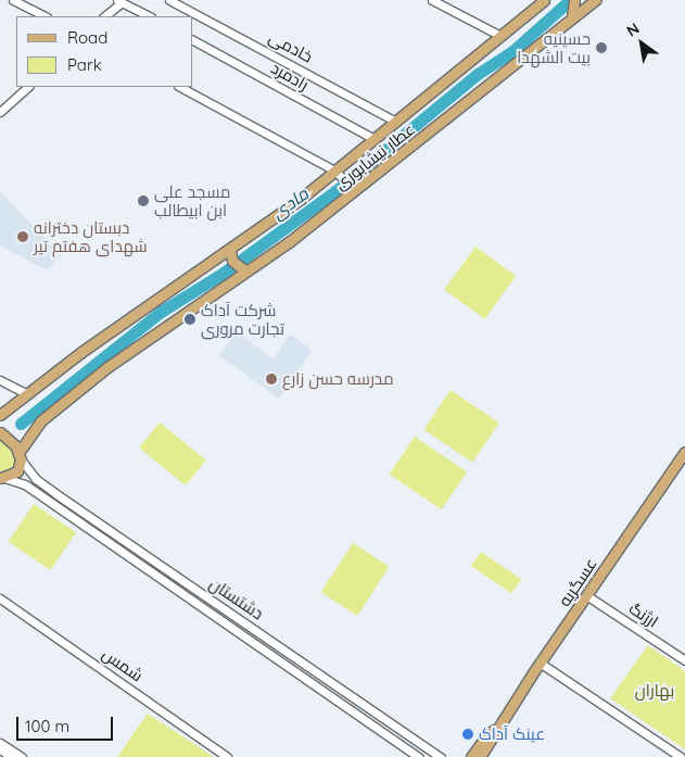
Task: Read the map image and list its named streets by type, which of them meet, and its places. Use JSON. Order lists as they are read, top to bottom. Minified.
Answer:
{"streets":{"main road":["عطار نیشابوری","عسگریه"],"street":["خادمی","رادمرد","دشتستان","ارژنگ","شمس"]},"crossings":[["خادمی","عطار نیشابوری"],["رادمرد","عطار نیشابوری"],["عطار نیشابوری","دشتستان"],["عسگریه","ارژنگ"]],"water":["مادی"],"parks":["بهاران"],"places":["حسینیه بیت الشهدا","مسجد علی ابن ابیطالب","دبستان دخترانه شهدای هفتم تیر","شرکت آداک تجارت مروری","مدرسه حسن زارع","عینک آداک"],"legend":["Road","Park"],"scale_bar":"100 m","north":"top left"}
